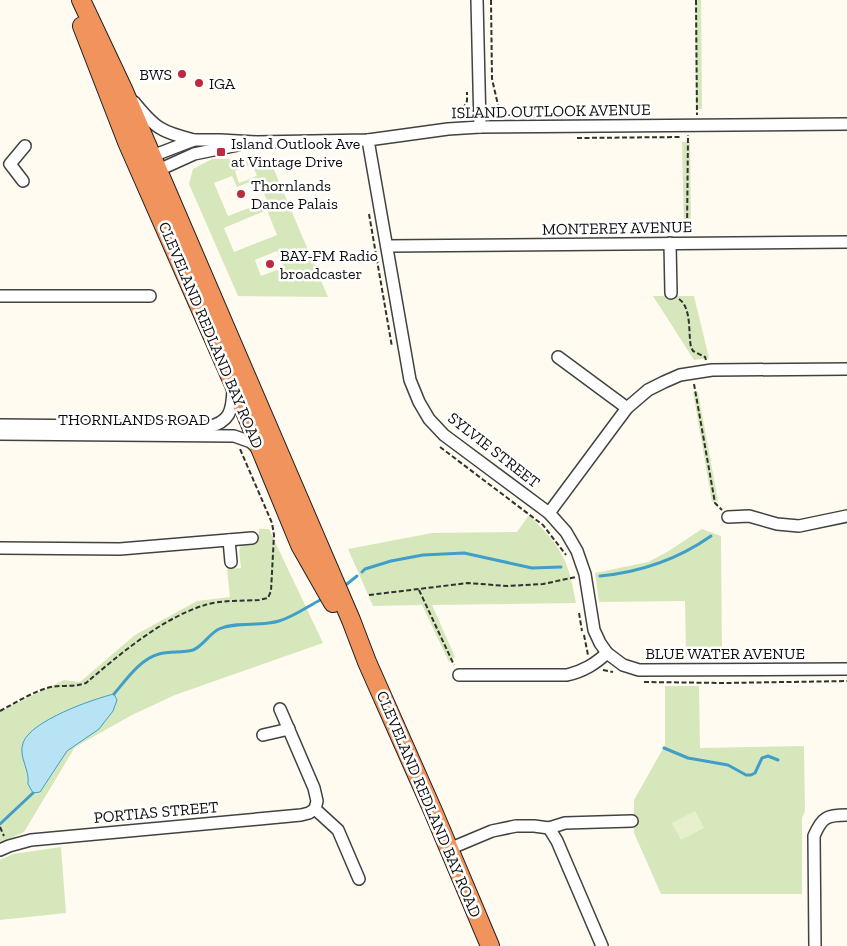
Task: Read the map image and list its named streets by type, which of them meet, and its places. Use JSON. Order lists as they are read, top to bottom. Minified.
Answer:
{"streets":{"highway":["CLEVELAND REDLAND BAY ROAD"],"street":["ISLAND OUTLOOK AVENUE","MONTEREY AVENUE","THORNLANDS ROAD","SYLVIE STREET","BLUE WATER AVENUE","PORTIAS STREET"]},"crossings":[["ISLAND OUTLOOK AVENUE","CLEVELAND REDLAND BAY ROAD"],["ISLAND OUTLOOK AVENUE","SYLVIE STREET"],["MONTEREY AVENUE","SYLVIE STREET"],["CLEVELAND REDLAND BAY ROAD","THORNLANDS ROAD"],["SYLVIE STREET","BLUE WATER AVENUE"]],"places":{"other":["BWS","IGA","Thornlands Dance Palais","BAY-FM Radio broadcaster"],"transit":["Island Outlook Ave at Vintage Drive"]}}
